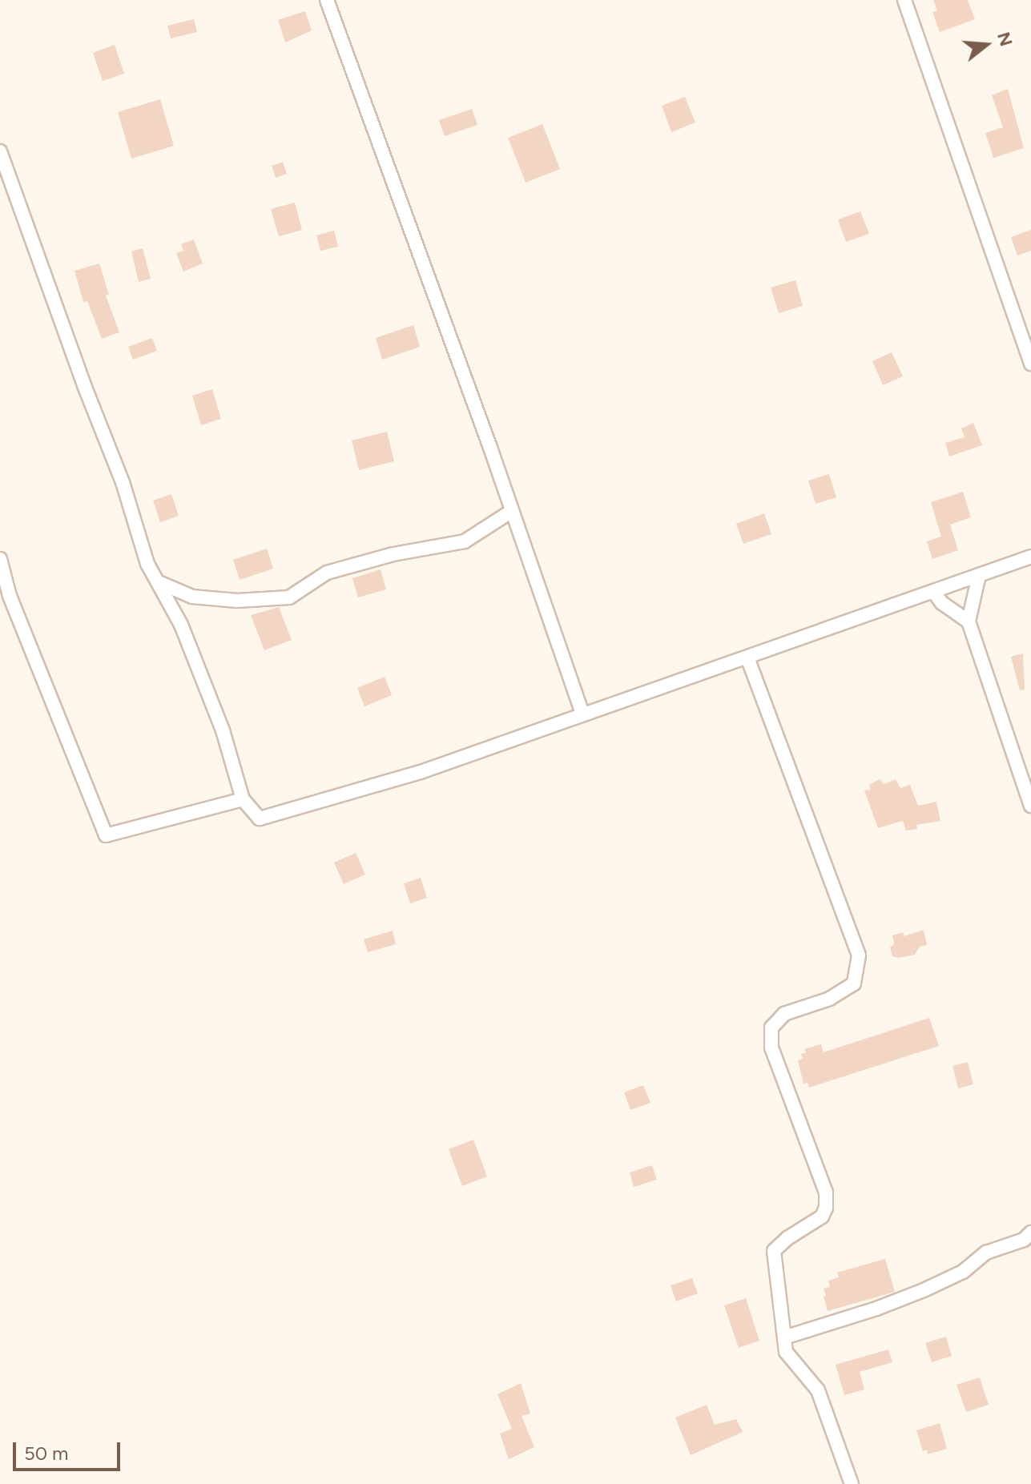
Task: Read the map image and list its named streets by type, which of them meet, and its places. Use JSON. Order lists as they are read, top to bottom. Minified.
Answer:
{"scale_bar":"50 m","north":"right"}
